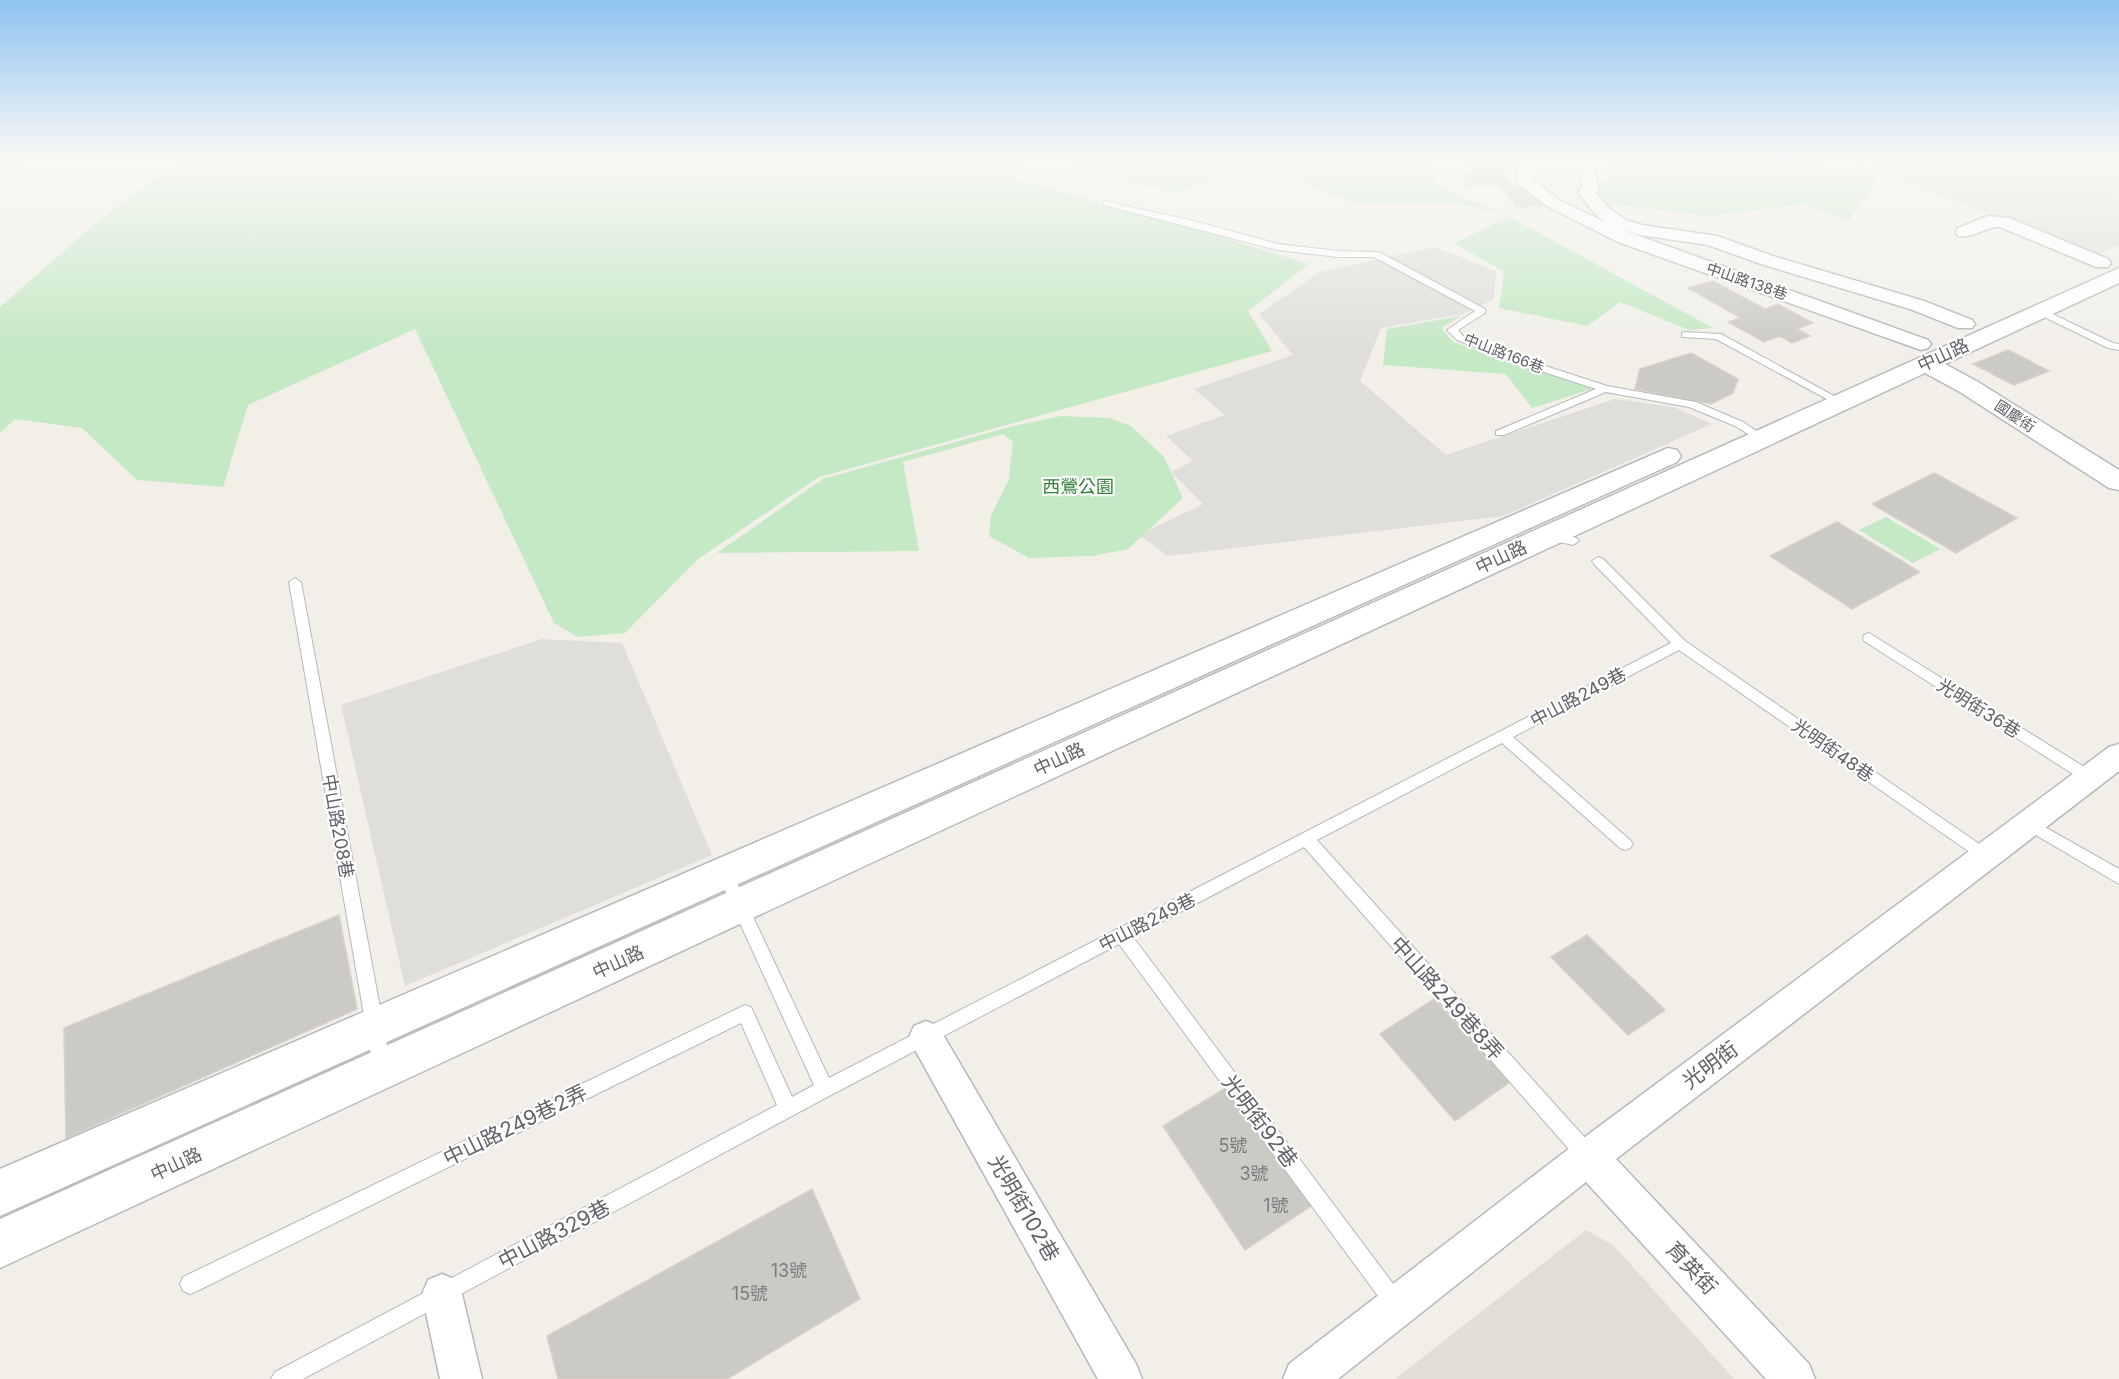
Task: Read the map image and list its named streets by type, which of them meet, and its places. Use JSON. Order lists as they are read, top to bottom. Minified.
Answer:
{"streets":{"street":["中山路138巷","中山路","國慶街","光明街","光明街102巷","育英街"],"lane":["中山路166巷","中山路249巷","光明街36巷","光明街48巷","中山路208巷","中山路249巷8弄","光明街92巷","中山路249巷2弄","中山路329巷"]},"crossings":[["中山路138巷","中山路"],["中山路138巷","國慶街"],["中山路166巷","中山路"],["中山路","國慶街"],["中山路","中山路208巷"],["中山路249巷","光明街48巷"],["中山路249巷","中山路249巷8弄"],["中山路249巷","光明街92巷"],["中山路249巷","光明街102巷"],["中山路249巷","中山路329巷"],["光明街36巷","光明街"],["光明街48巷","光明街"],["中山路249巷8弄","光明街"],["中山路249巷8弄","育英街"],["光明街","光明街92巷"],["光明街","育英街"],["中山路249巷2弄","中山路329巷"]],"parks":["西鶯公園"],"house_numbers":["5號","3號","1號","13號","15號"]}
